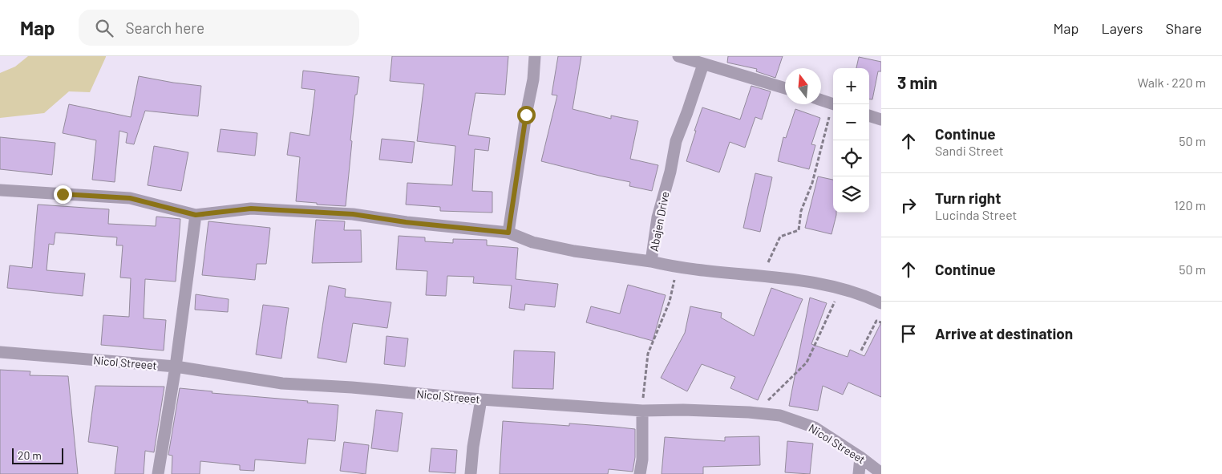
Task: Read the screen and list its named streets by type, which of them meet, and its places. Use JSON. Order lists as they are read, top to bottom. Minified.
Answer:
{"streets":{"street":["Abajen Drive","Nicol Streeet"]},"scale_bar":"20 m","north":"top","page":{"header":"Map","search":"Search here","nav":["Map","Layers","Share"],"heading":["3 min","Walk · 220 m"],"map_buttons":["+","−"],"list":[["Continue","Sandi Street","50 m"],["Turn right","Lucinda Street","120 m"],["Continue","50 m"],"Arrive at destination"],"scale":"20 m"}}
